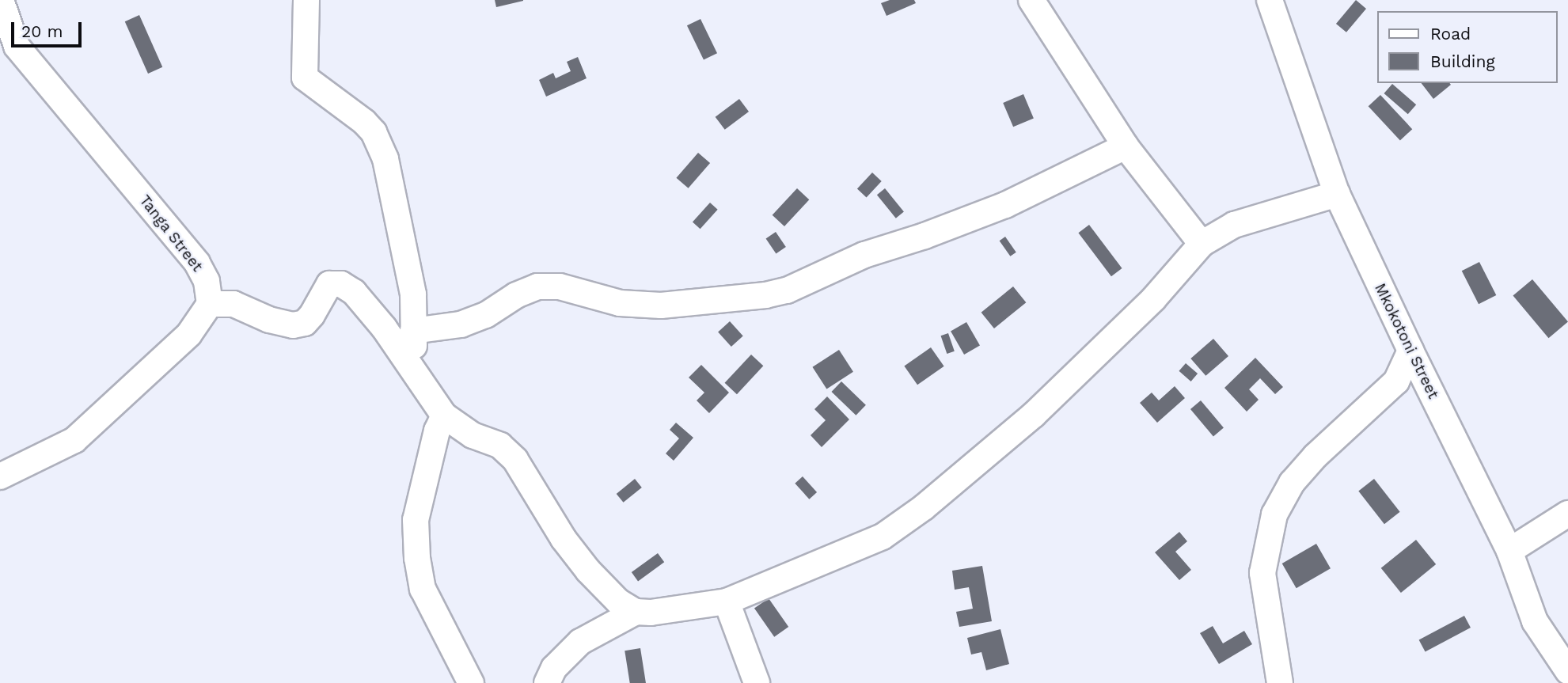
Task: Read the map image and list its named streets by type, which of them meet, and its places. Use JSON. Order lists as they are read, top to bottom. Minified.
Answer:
{"streets":{"street":["Tanga Street","Mkokotoni Street"]},"legend":["Road","Building"],"scale_bar":"20 m"}
